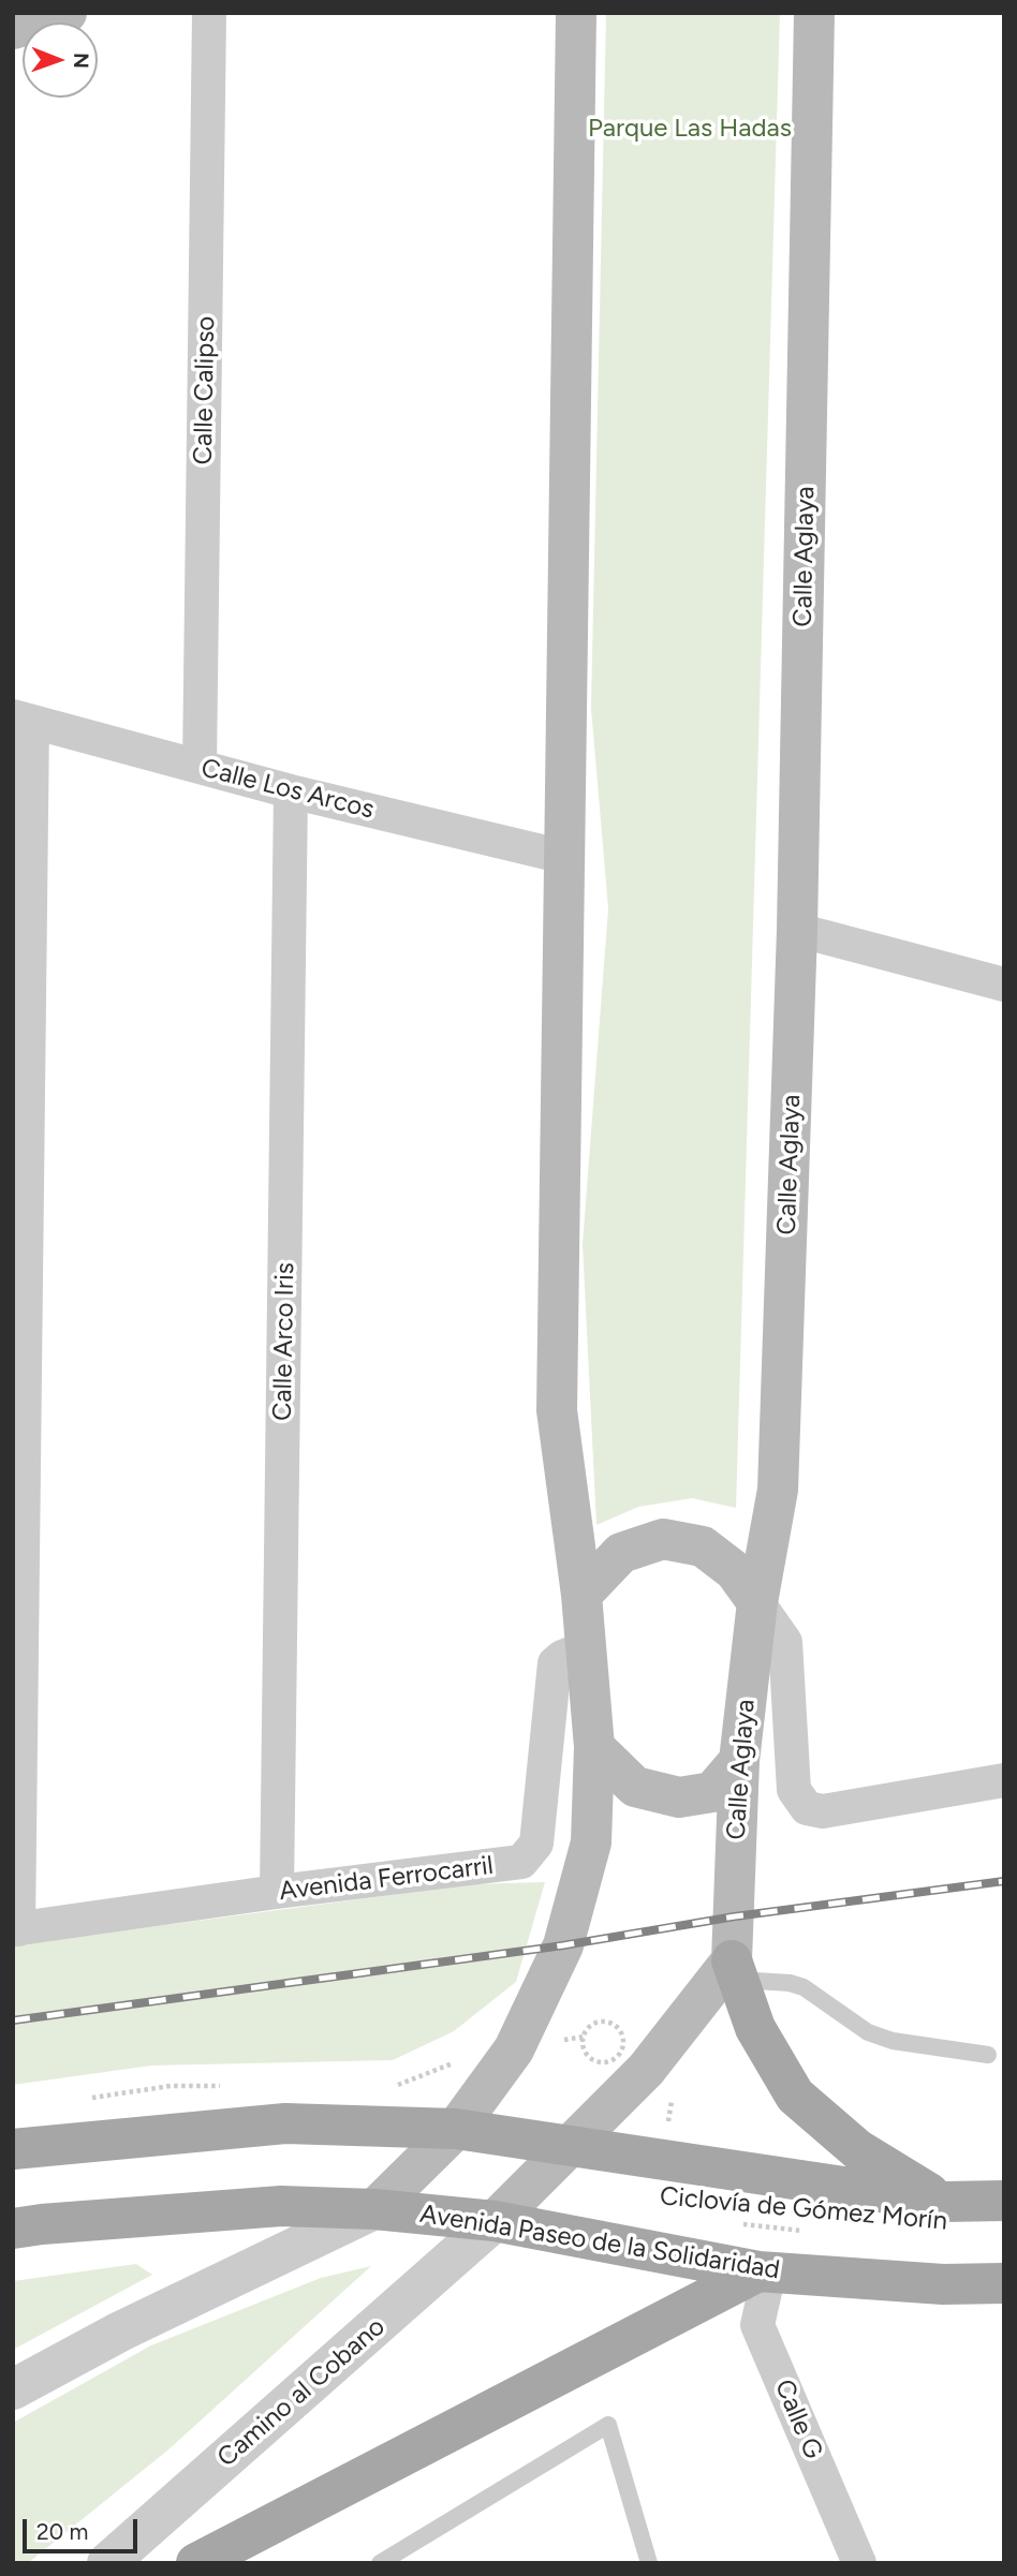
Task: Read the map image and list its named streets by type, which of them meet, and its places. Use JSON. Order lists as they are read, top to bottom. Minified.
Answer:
{"streets":{"main road":["Calle Aglaya","Avenida Paseo de la Solidaridad"],"street":["Calle Calipso","Calle Los Arcos","Calle Arco Iris","Avenida Ferrocarril","Camino al Cobano","Calle G"],"path":["Ciclovía de Gómez Morín"]},"crossings":[["Calle Calipso","Calle Los Arcos"],["Calle Aglaya","Avenida Ferrocarril"],["Calle Los Arcos","Calle Arco Iris"],["Calle Arco Iris","Avenida Ferrocarril"],["Avenida Paseo de la Solidaridad","Camino al Cobano"],["Avenida Paseo de la Solidaridad","Calle G"]],"parks":["Parque Las Hadas"],"scale_bar":"20 m","north":"right"}
